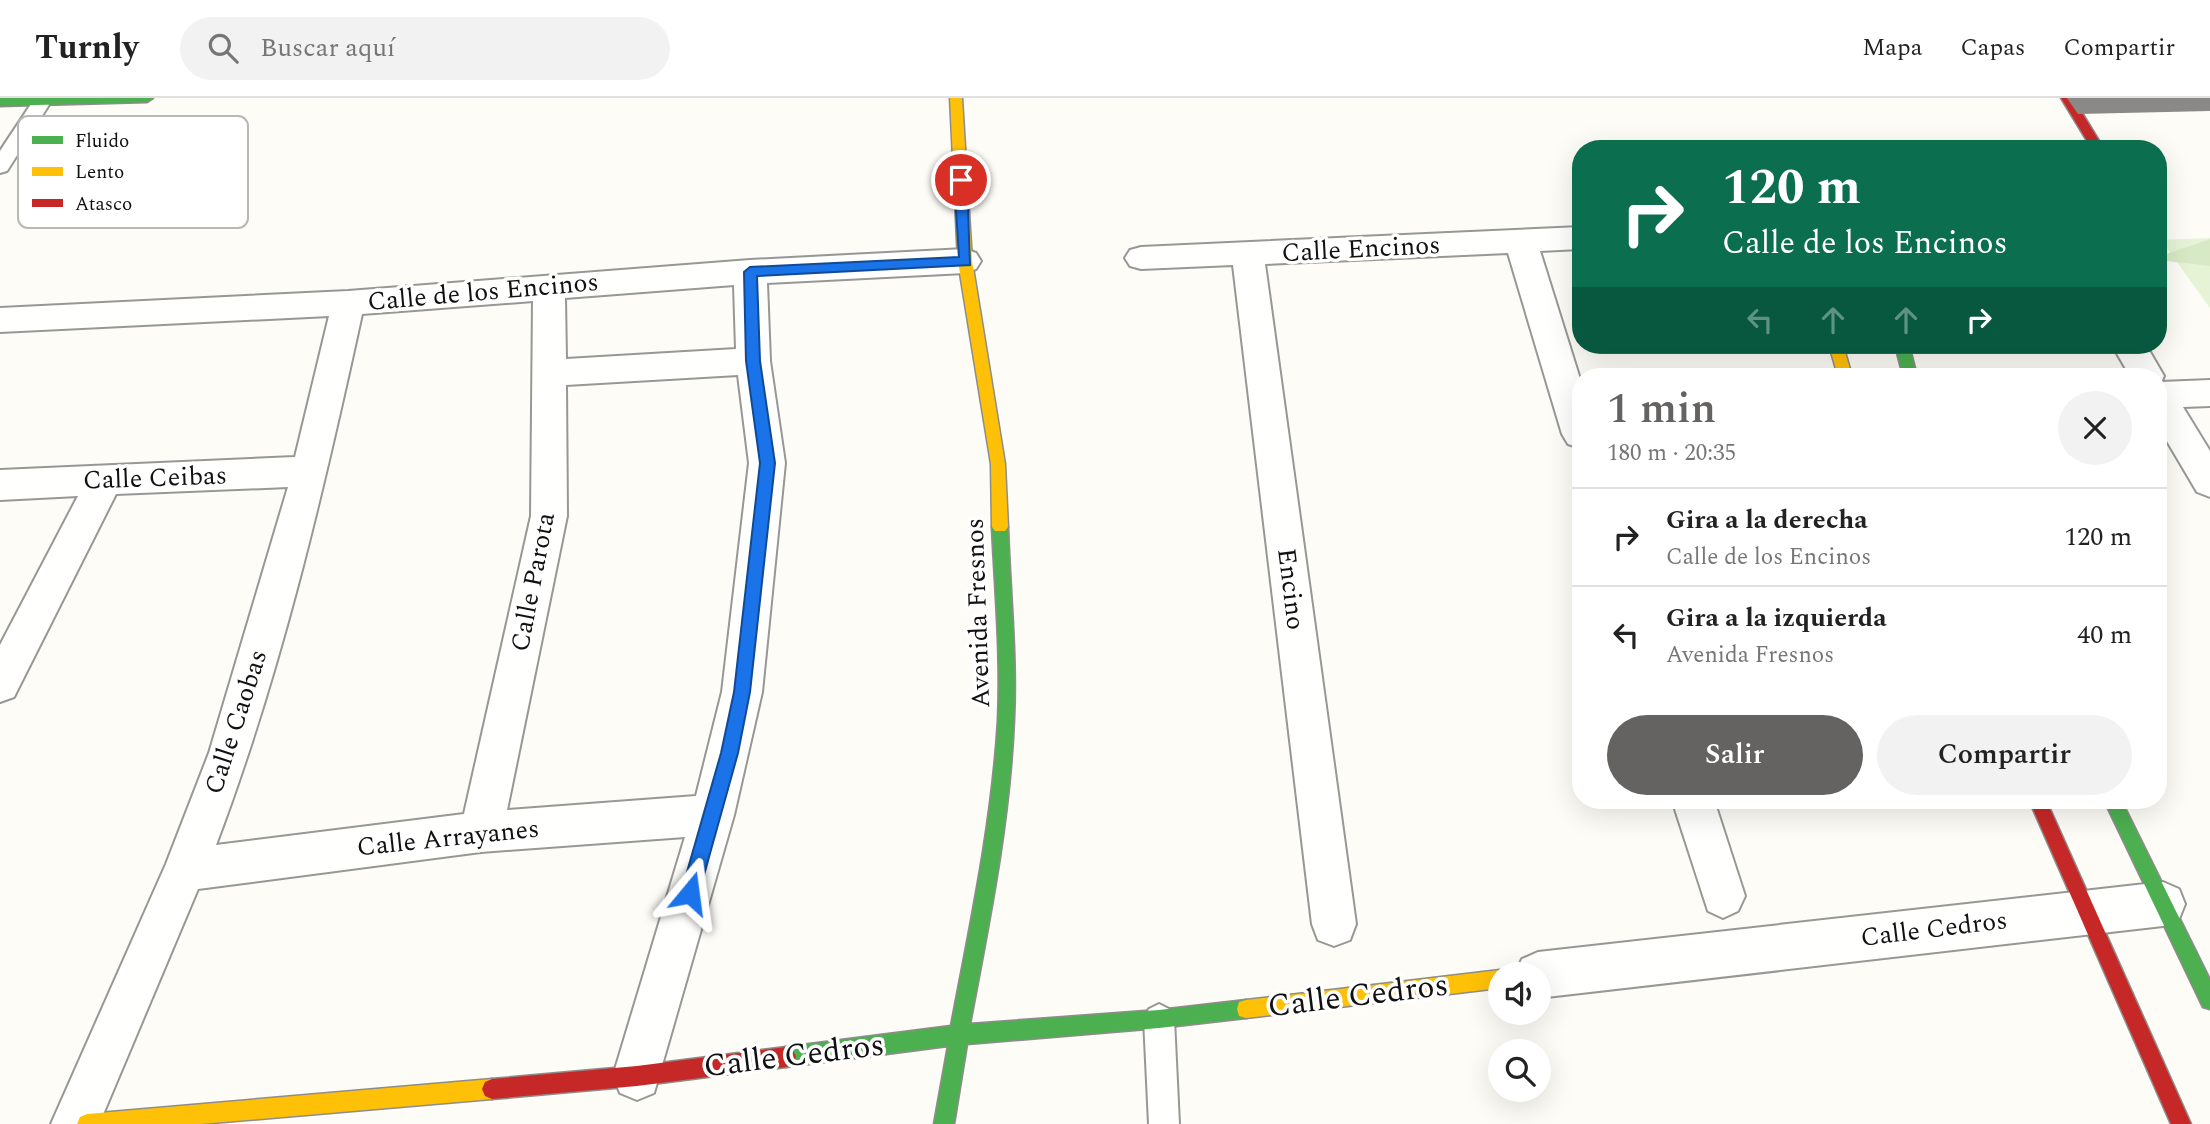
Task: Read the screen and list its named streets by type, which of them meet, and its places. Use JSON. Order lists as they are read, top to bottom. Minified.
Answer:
{"streets":{"street":["Calle Encinos","Calle de los Encinos","Calle Ceibas","Calle Parota","Encino","Avenida Fresnos","Calle Caobas","Calle Arrayanes","Calle Cedros"]},"crossings":[["Calle Encinos","Encino"],["Calle de los Encinos","Calle Parota"],["Calle de los Encinos","Avenida Fresnos"],["Calle de los Encinos","Calle Caobas"],["Calle Ceibas","Calle Caobas"],["Calle Parota","Calle Arrayanes"],["Avenida Fresnos","Calle Cedros"],["Calle Caobas","Calle Arrayanes"]],"legend":["Fluido","Lento","Atasco"],"page":{"header":"Turnly","search":"Buscar aquí","nav":["Mapa","Capas","Compartir"],"turn":["120 m","Calle de los Encinos"],"heading":["1 min","180 m · 20:35"],"list":[{"name":"Gira a la derecha","note":"Calle de los Encinos","value":"120 m"},{"name":"Gira a la izquierda","note":"Avenida Fresnos","value":"40 m"}],"buttons":["Salir","Compartir"]}}
